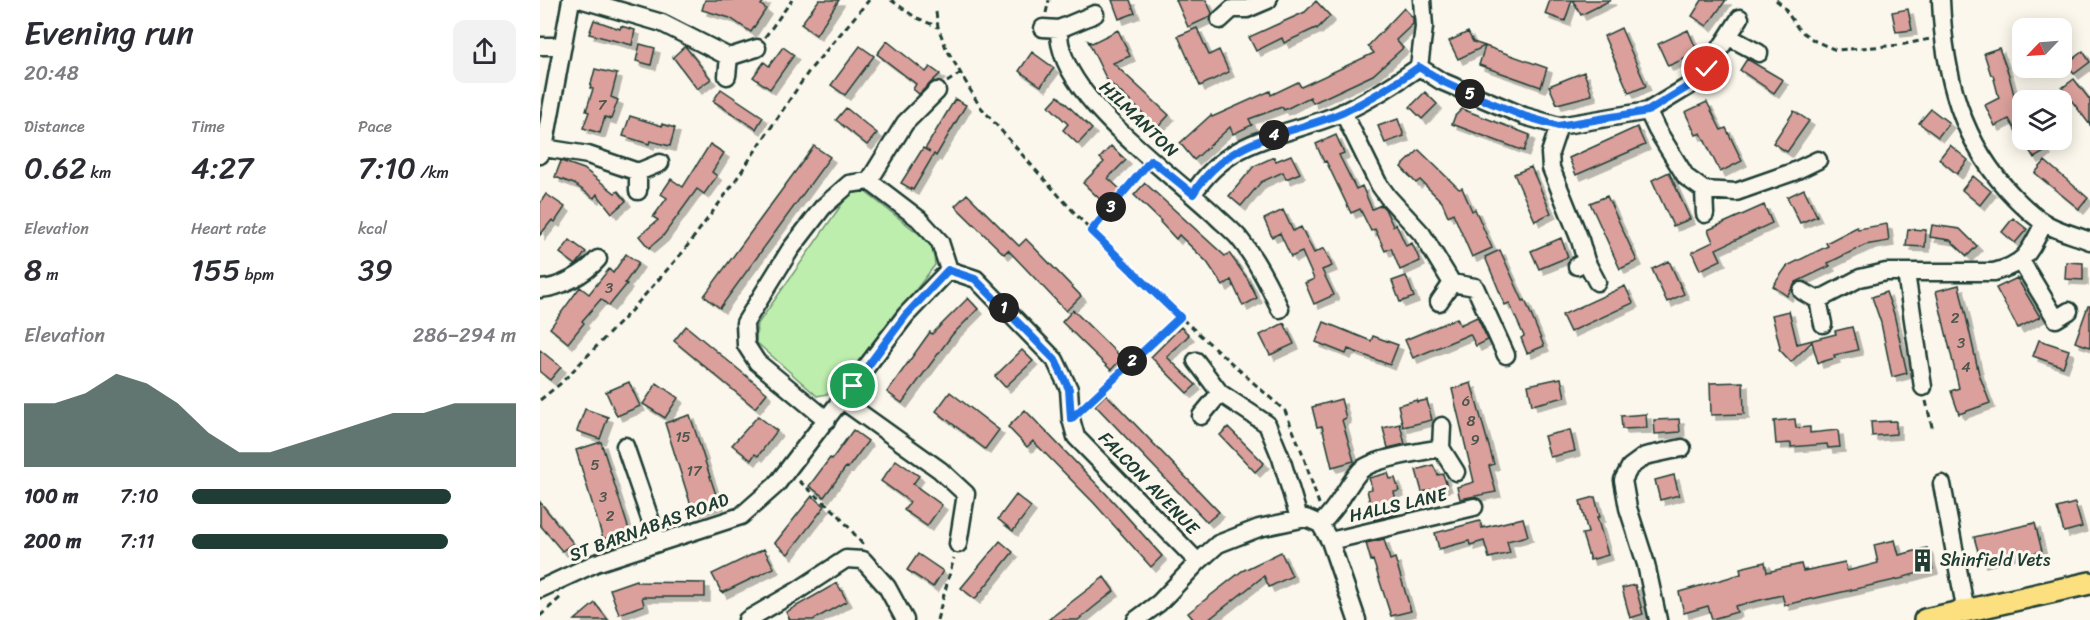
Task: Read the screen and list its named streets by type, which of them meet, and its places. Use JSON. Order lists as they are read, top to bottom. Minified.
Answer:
{"streets":{"street":["HILMANTON","FALCON AVENUE","HALLS LANE","ST BARNABAS ROAD"]},"crossings":[["FALCON AVENUE","ST BARNABAS ROAD"]],"places":{"building":["Shinfield Vets"]},"house_numbers":["7","3","2","3","4","6","8","15","9","5","17","3","2"],"north":"bottom left","page":{"heading":["Evening run","20:48"],"pins":["5","4","3","1","2"],"stats":[["Distance","0.62 km"],["Time","4:27"],["Pace","7:10 /km"],["Elevation","8 m"],["Heart rate","155 bpm"],["kcal","39"]],"chart":["Elevation","286–294 m"],"list":[{"name":"100 m","note":"7:10"},{"name":"200 m","note":"7:11"}]}}
